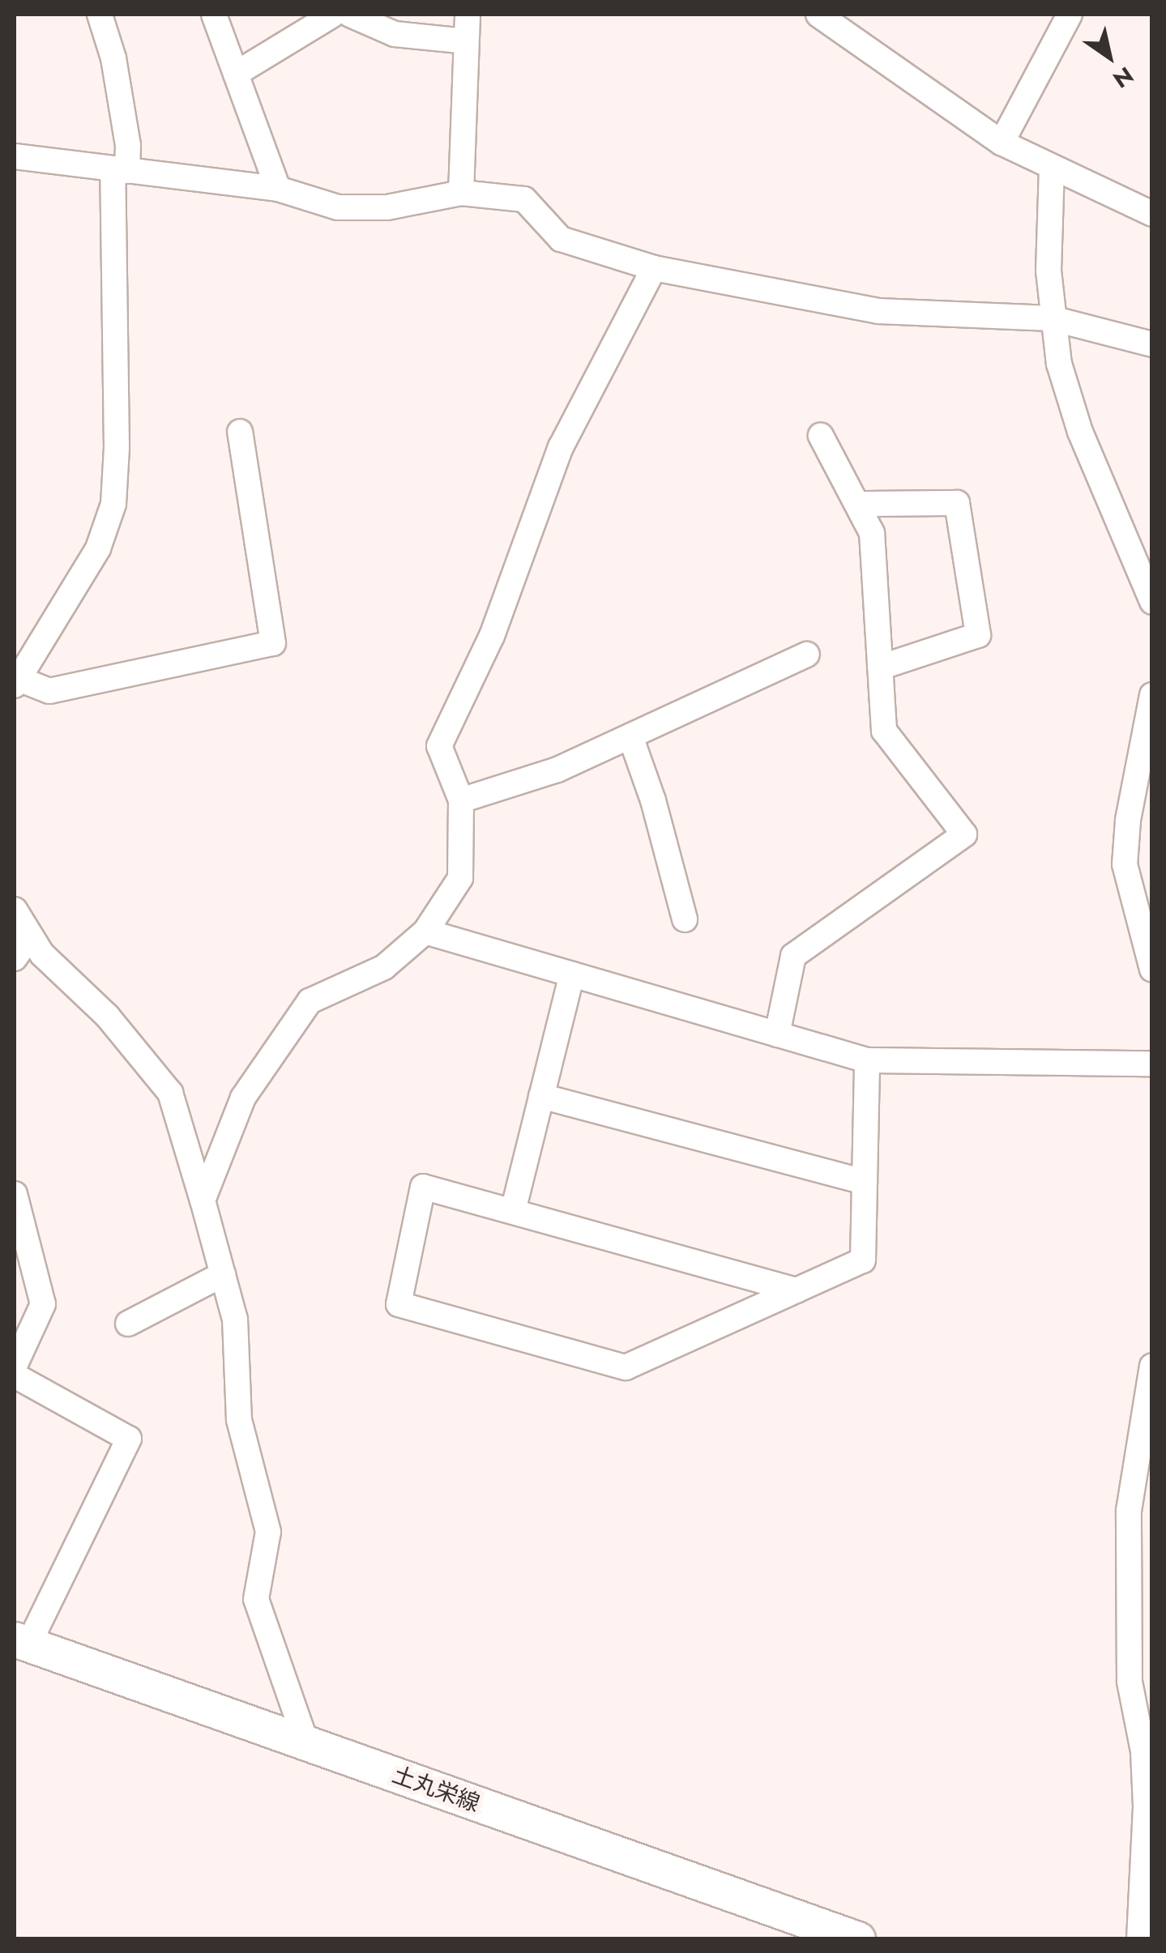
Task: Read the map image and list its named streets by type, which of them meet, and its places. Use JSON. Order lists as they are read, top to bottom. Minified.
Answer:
{"streets":{"main road":["土丸栄線"]},"north":"bottom right"}
